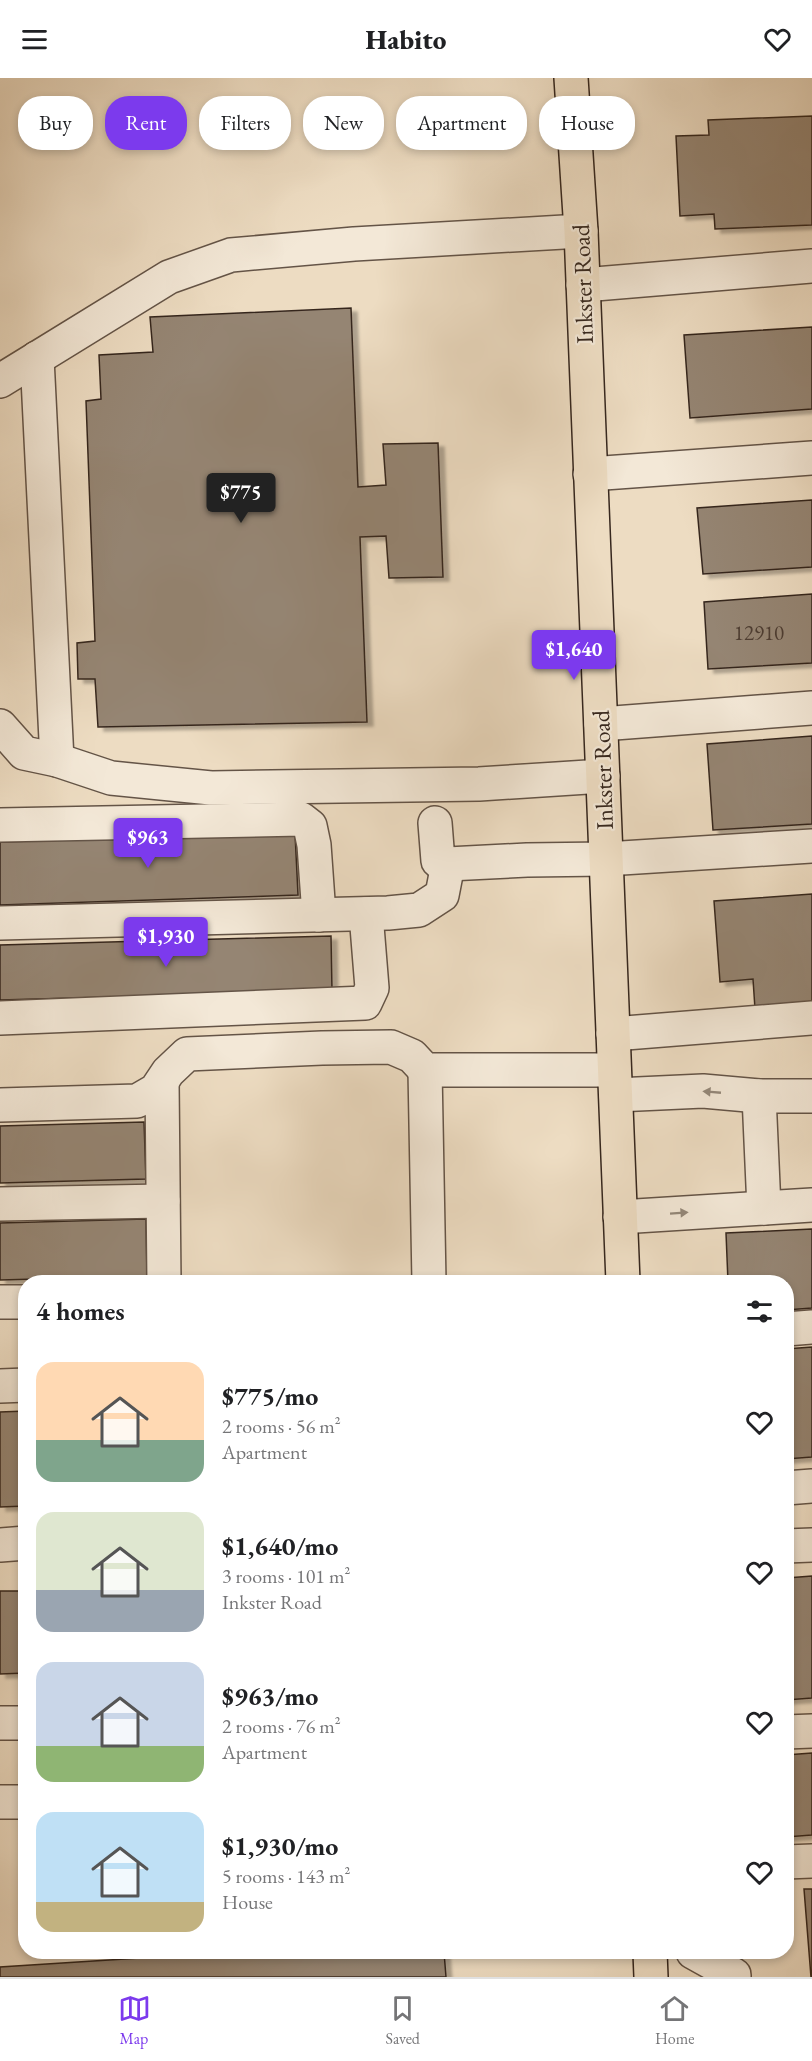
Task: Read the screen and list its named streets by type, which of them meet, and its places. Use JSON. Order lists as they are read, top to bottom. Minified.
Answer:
{"streets":{"main road":["Inkster Road"]},"house_numbers":["12910"],"page":{"header":"Habito","chip":["Buy","Rent","Filters","New","Apartment","House"],"price":["$775","$1,640","$963","$1,930"],"heading":"4 homes","list":[{"name":"$775/mo","note":"2 rooms · 56 m² · Apartment"},{"name":"$1,640/mo","note":"3 rooms · 101 m² · Inkster Road"},{"name":"$963/mo","note":"2 rooms · 76 m² · Apartment"},{"name":"$1,930/mo","note":"5 rooms · 143 m² · House"}],"tabs":["Map","Saved","Home"]}}
